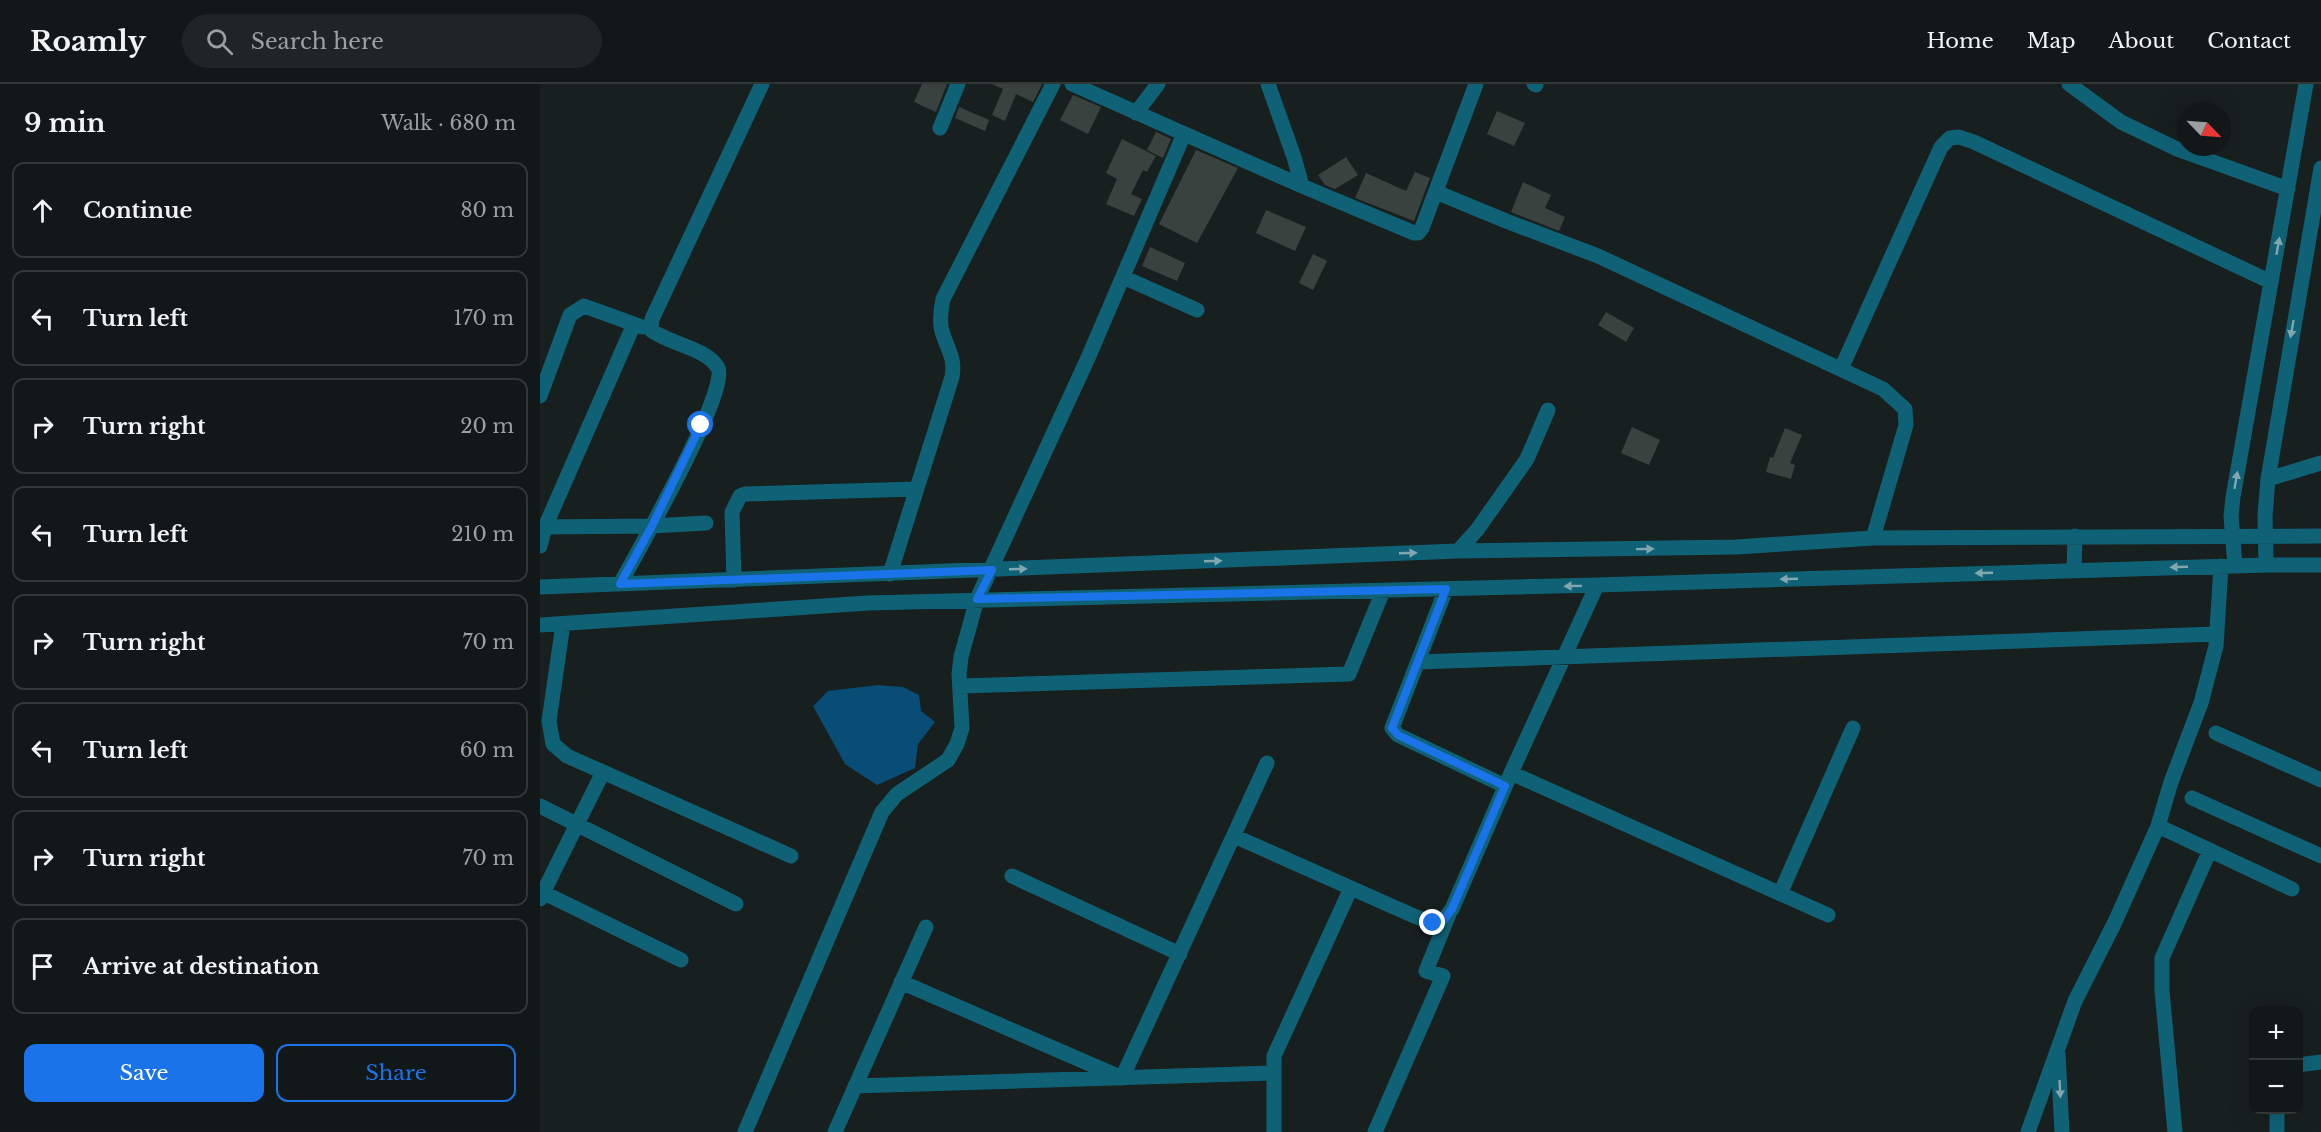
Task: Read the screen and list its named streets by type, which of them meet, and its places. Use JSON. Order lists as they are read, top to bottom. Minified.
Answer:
{"north":"bottom right","page":{"header":"Roamly","search":"Search here","nav":["Home","Map","About","Contact"],"heading":["9 min","Walk · 680 m"],"list":[["Continue","80 m"],["Turn left","170 m"],["Turn right","20 m"],["Turn left","210 m"],["Turn right","70 m"],["Turn left","60 m"],["Turn right","70 m"],"Arrive at destination"],"map_buttons":["+","−"],"buttons":["Save","Share"]}}
